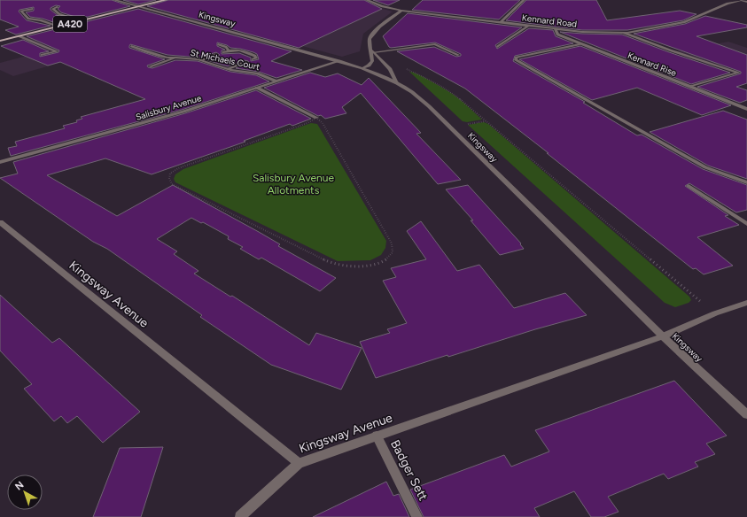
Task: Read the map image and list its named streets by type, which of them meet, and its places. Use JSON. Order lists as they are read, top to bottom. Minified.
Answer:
{"streets":{"main road":["A420"],"street":["Kingsway","Kennard Road","St Michaels Court","Kennard Rise","Salisbury Avenue","Kingsway Avenue","Badger Sett"]},"crossings":[["Kingsway","A420"],["Kingsway","Salisbury Avenue"],["Kingsway","Kingsway Avenue"],["Kennard Road","Kennard Rise"],["St Michaels Court","Salisbury Avenue"],["Kingsway Avenue","Badger Sett"]],"parks":["Salisbury Avenue Allotments"],"north":"top left"}
